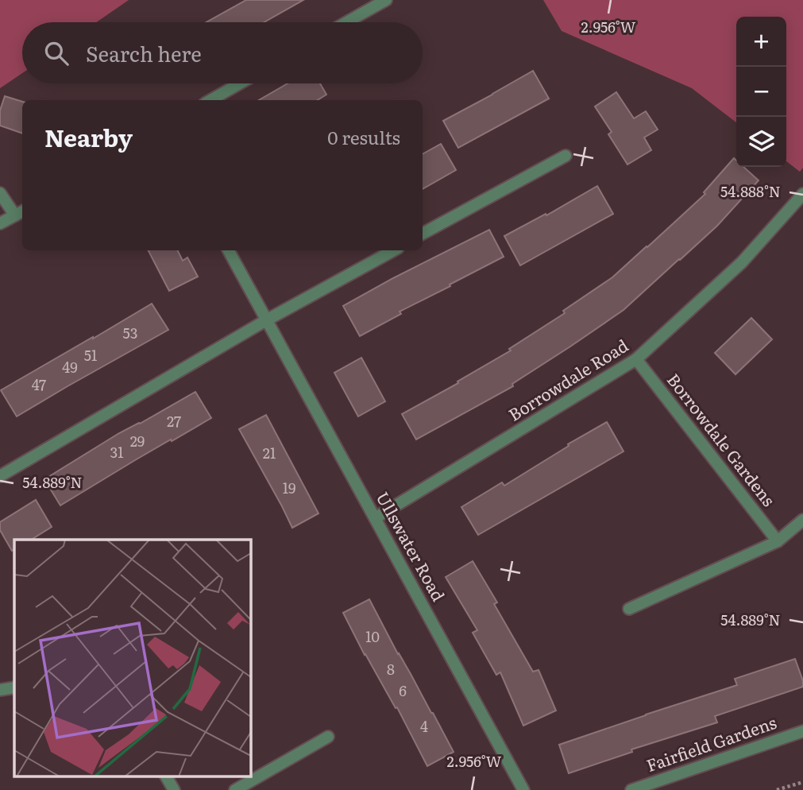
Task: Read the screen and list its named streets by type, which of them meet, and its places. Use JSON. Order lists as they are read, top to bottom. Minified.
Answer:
{"streets":{"street":["Borrowdale Road","Borrowdale Gardens","Ullswater Road","Fairfield Gardens"]},"crossings":[["Borrowdale Road","Borrowdale Gardens"],["Borrowdale Road","Ullswater Road"]],"house_numbers":["53","51","49","47","27","29","31","21","19","10","8","6","4"],"page":{"map_buttons":["+","−"],"search":"Search here","heading":["Nearby","0 results"]},"coordinates":["2.956°W","54.888°N","54.889°N"]}
